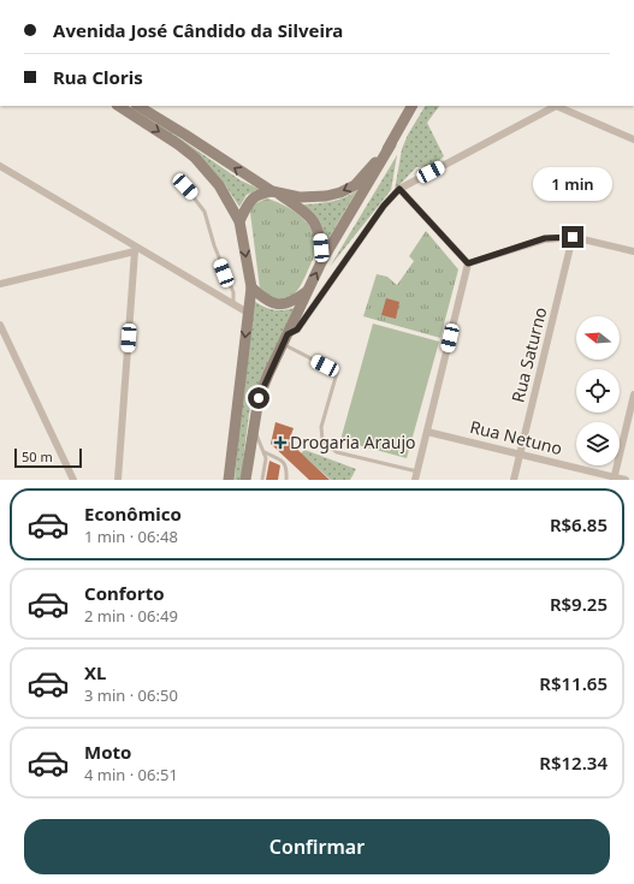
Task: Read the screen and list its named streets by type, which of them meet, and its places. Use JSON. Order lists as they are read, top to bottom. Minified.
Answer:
{"streets":{"street":["Rua Saturno","Rua Netuno"]},"crossings":[["Rua Saturno","Rua Netuno"]],"places":{"health":["Drogaria Araujo"]},"scale_bar":"50 m","north":"left","page":{"banner":["Avenida José Cândido da Silveira","Rua Cloris"],"bubble":"1 min","scale":"50 m","list":[{"name":"Econômico","note":"1 min · 06:48","value":"R$6.85"},{"name":"Conforto","note":"2 min · 06:49","value":"R$9.25"},{"name":"XL","note":"3 min · 06:50","value":"R$11.65"},{"name":"Moto","note":"4 min · 06:51","value":"R$12.34"}],"buttons":"Confirmar"}}
